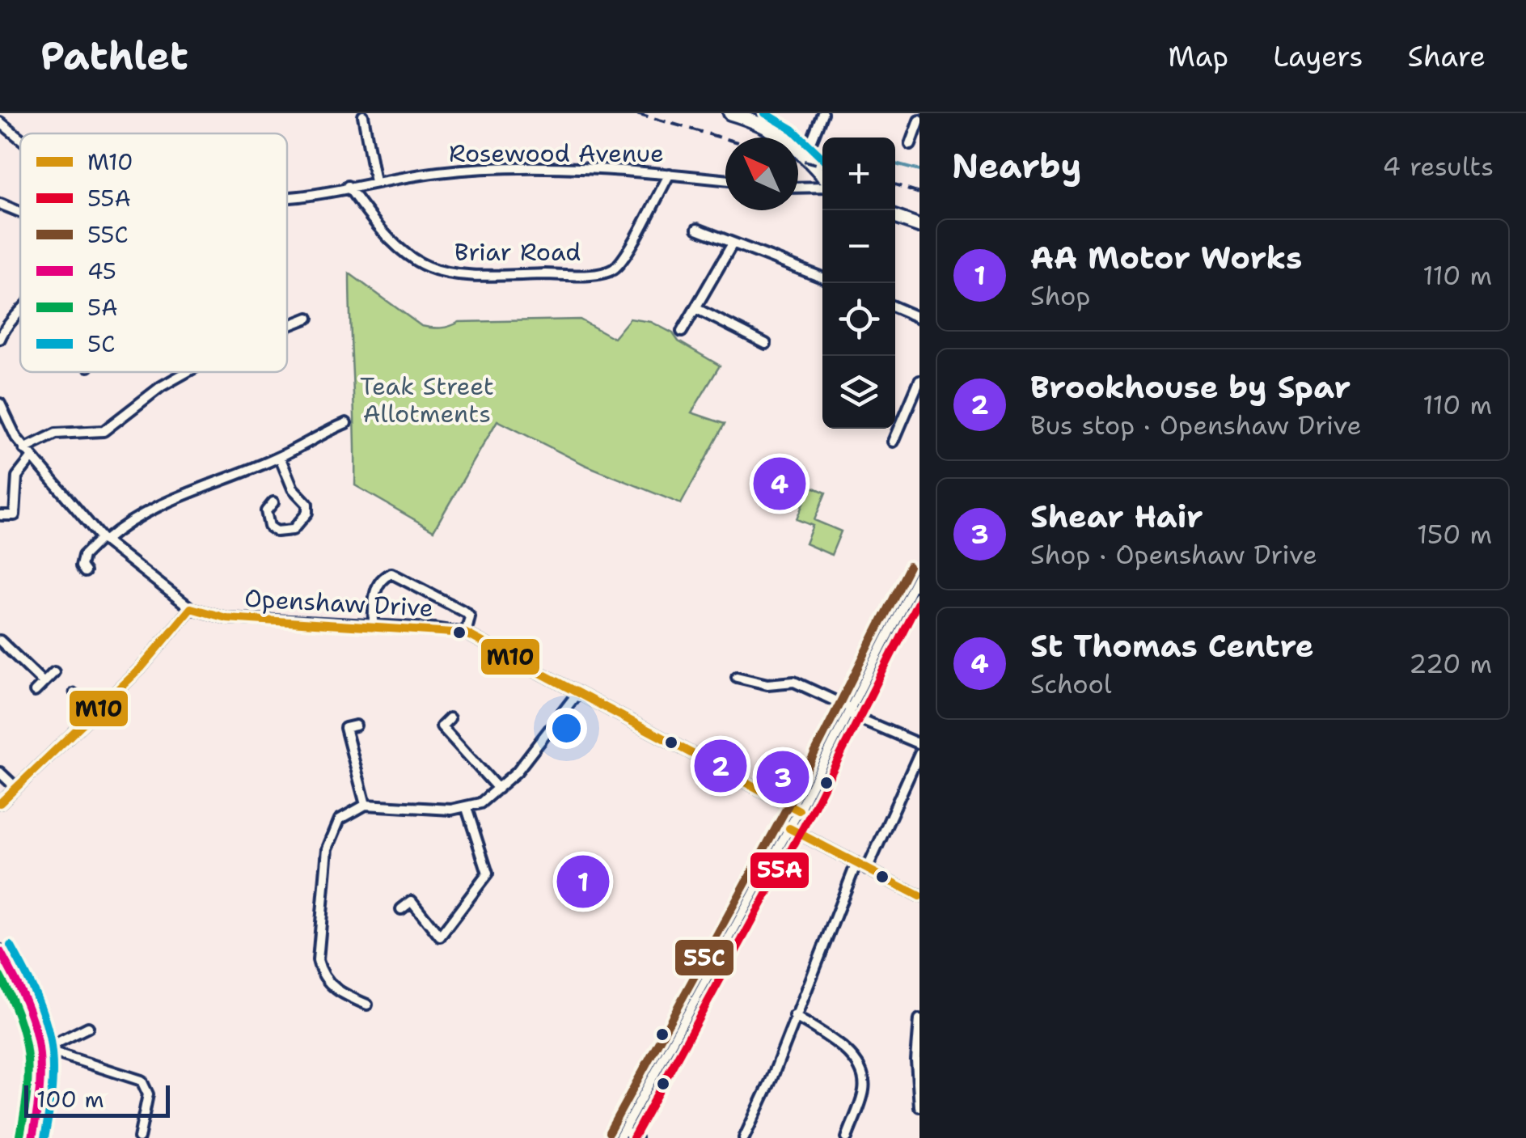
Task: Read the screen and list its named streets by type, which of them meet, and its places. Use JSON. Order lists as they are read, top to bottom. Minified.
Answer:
{"streets":{"street":["Rosewood Avenue","Briar Road","Openshaw Drive"]},"crossings":[["Rosewood Avenue","Briar Road"]],"parks":["Teak Street Allotments"],"lines":["transit line 5C","transit line 55C","transit line 55A","transit line M10","transit line 45","transit line 5A"],"legend":["M10","55A","55C","45","5A","5C"],"scale_bar":"100 m","north":"top left","page":{"header":"Pathlet","nav":["Map","Layers","Share"],"heading":["Nearby","4 results"],"map_buttons":["+","−"],"list":[{"mark":"1","name":"AA Motor Works","note":"Shop","value":"110 m"},{"mark":"2","name":"Brookhouse by Spar","note":"Bus stop · Openshaw Drive","value":"110 m"},{"mark":"3","name":"Shear Hair","note":"Shop · Openshaw Drive","value":"150 m"},{"mark":"4","name":"St Thomas Centre","note":"School","value":"220 m"}],"pins":["4","2","3","1"],"scale":"100 m"}}
